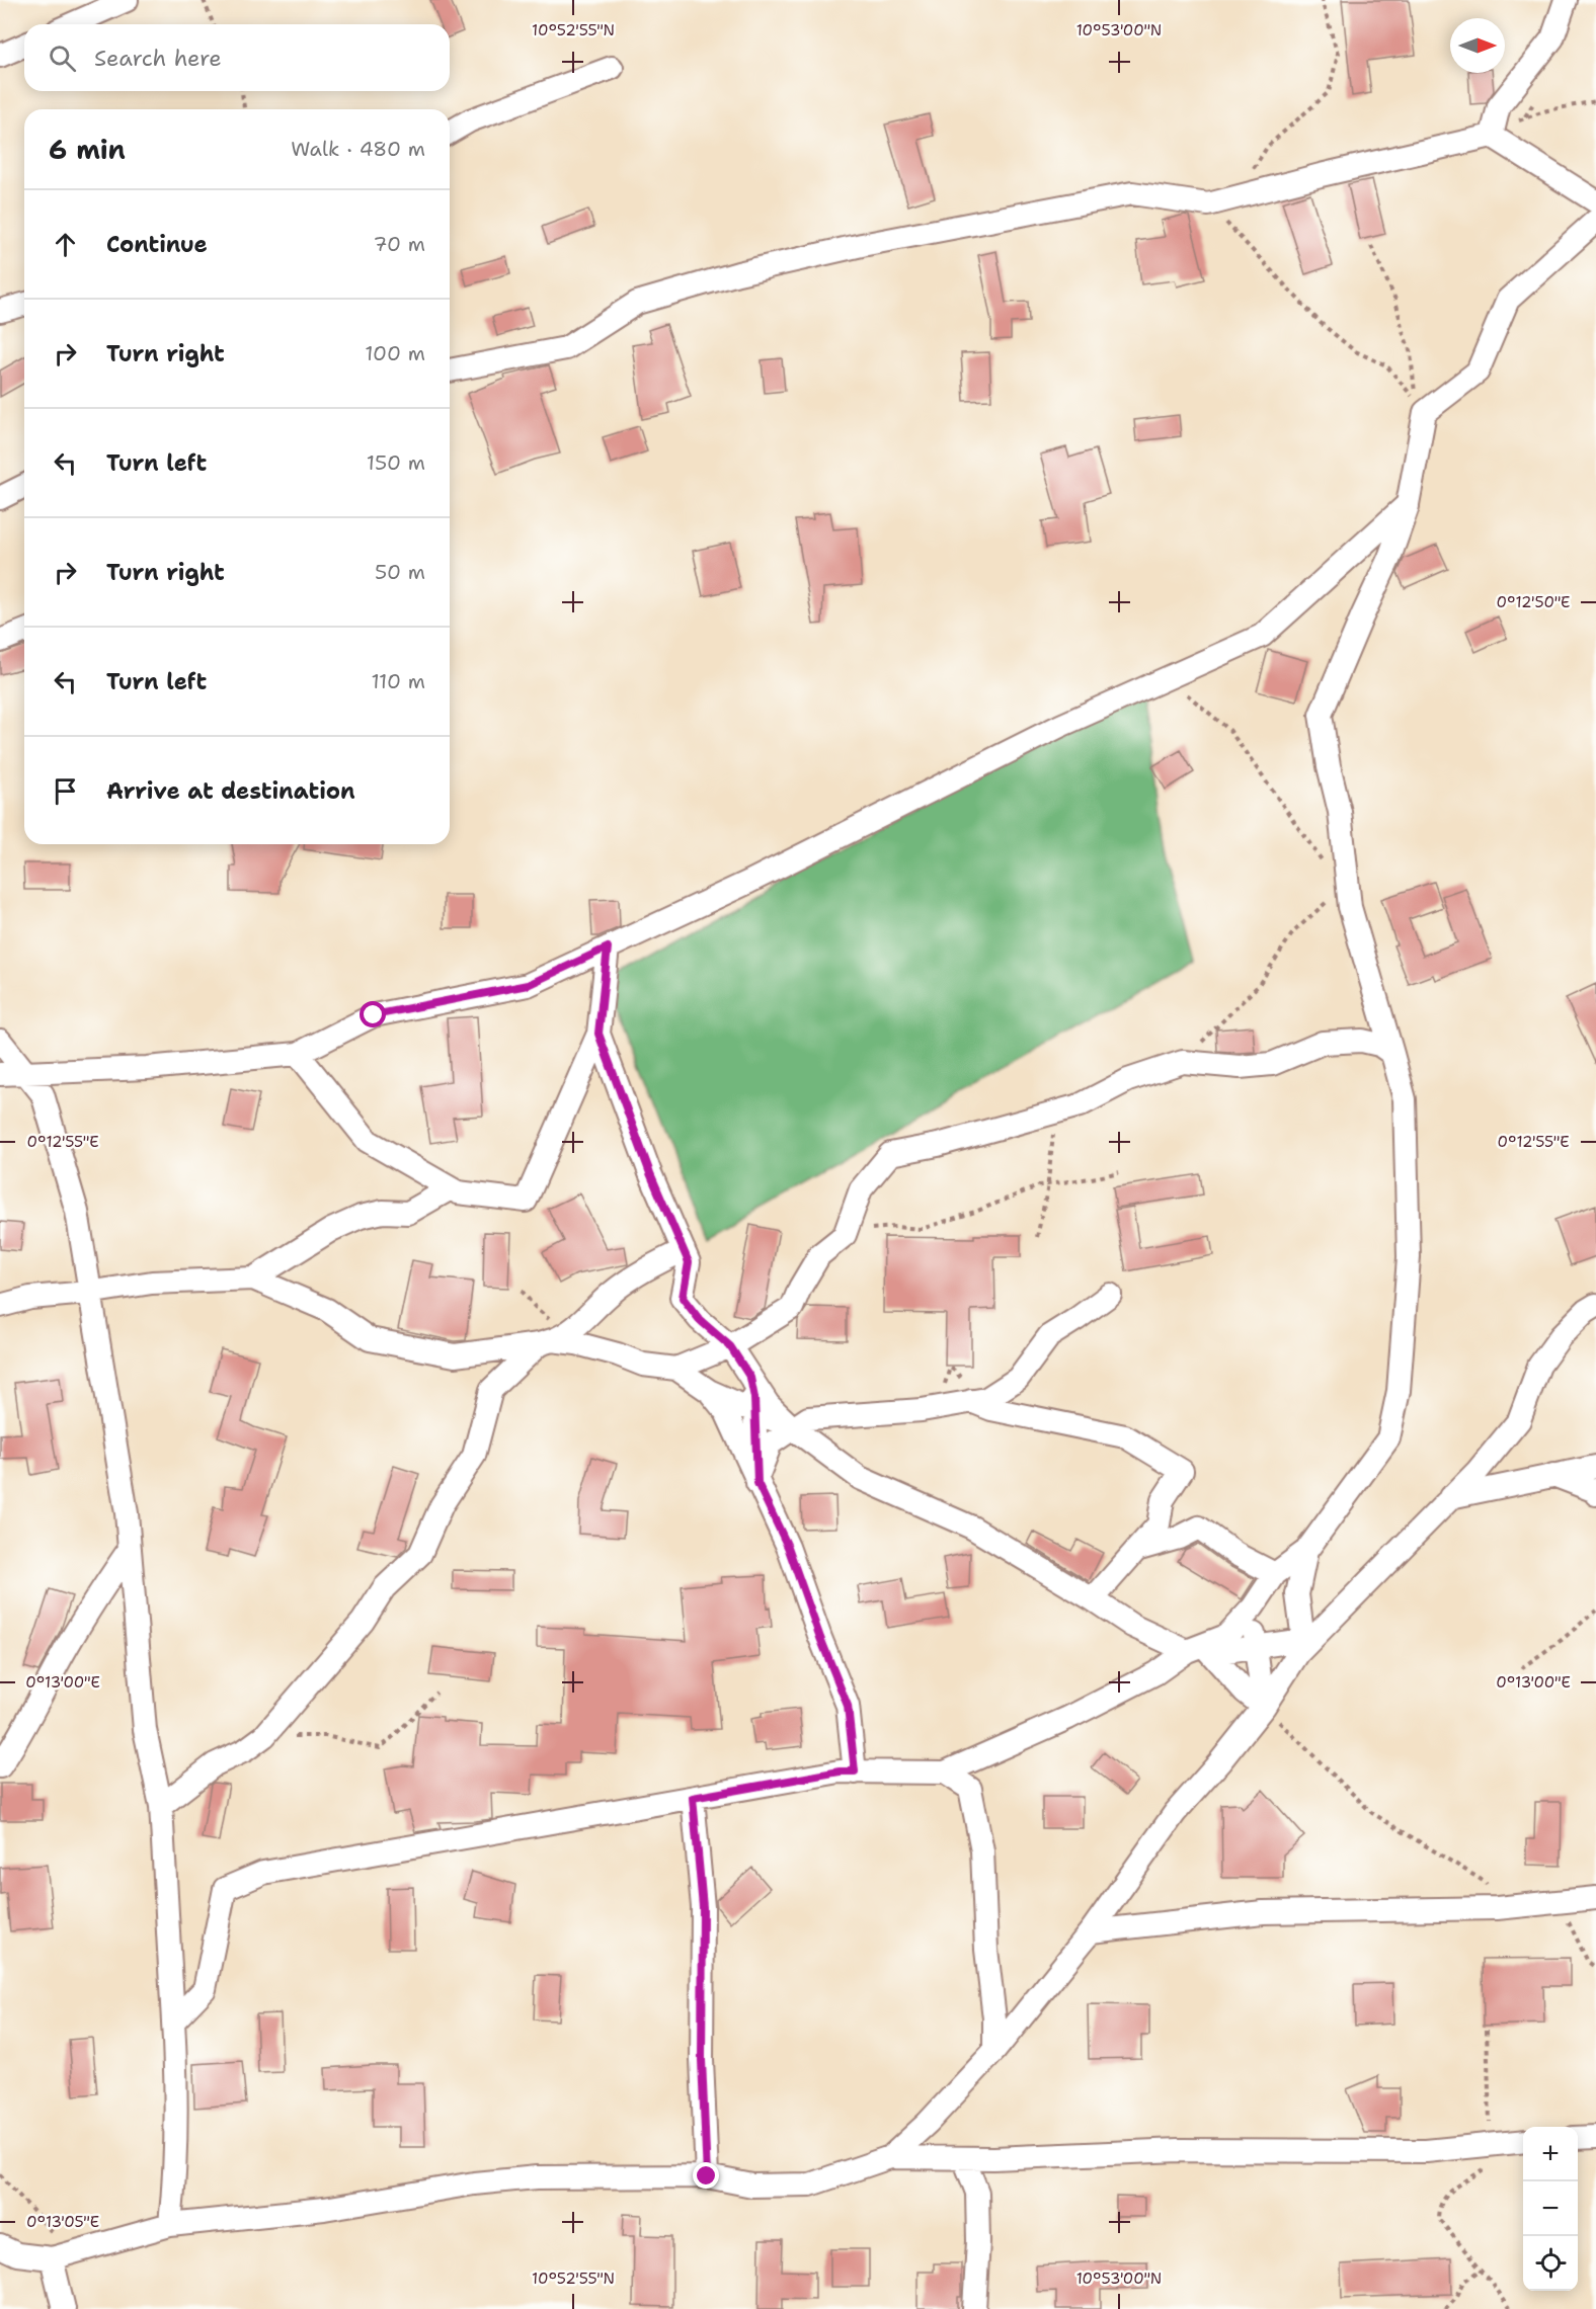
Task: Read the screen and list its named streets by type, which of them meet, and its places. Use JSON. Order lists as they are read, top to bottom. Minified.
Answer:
{"north":"right","page":{"search":"Search here","heading":["6 min","Walk · 480 m"],"list":[["Continue","70 m"],["Turn right","100 m"],["Turn left","150 m"],["Turn right","50 m"],["Turn left","110 m"],"Arrive at destination"],"map_buttons":["+","−"]},"coordinates":["10°52'55\"N","10°53'00\"N","0°12'50\"E","0°12'55\"E","0°13'00\"E","0°13'05\"E"]}
